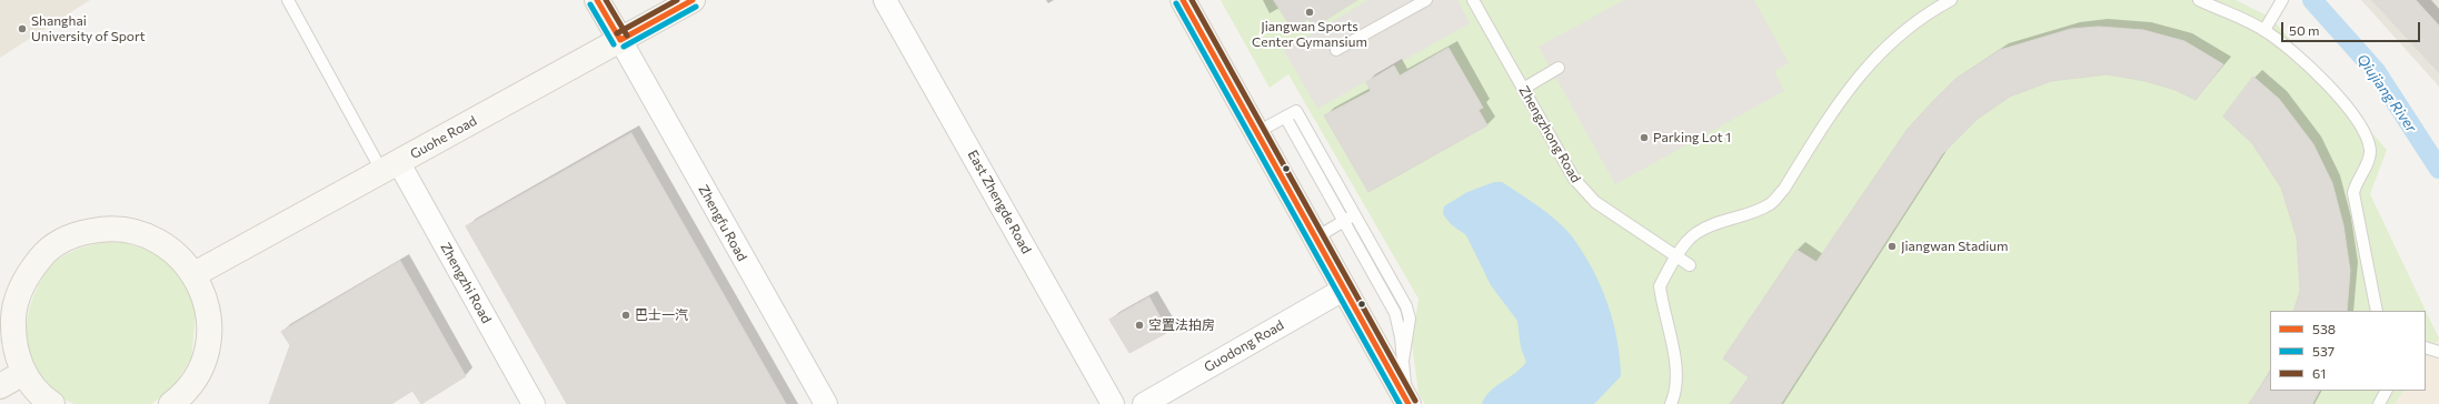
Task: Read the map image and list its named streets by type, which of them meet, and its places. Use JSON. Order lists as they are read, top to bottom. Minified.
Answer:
{"streets":{"main road":["Guohe Road"],"street":["East Zhengde Road","Zhengfu Road","Zhengzhi Road","Guodong Road"],"lane":["Zhengzhong Road"]},"crossings":[["Guohe Road","Zhengfu Road"],["Guohe Road","Zhengzhi Road"]],"water":["Qiujiang River"],"places":["Jiangwan Sports Center Gymansium","Shanghai University of Sport","Parking Lot 1","Jiangwan Stadium","巴士一汽","空置法拍房"],"lines":["transit line 538","transit line 61","transit line 537"],"legend":["538","537","61"],"scale_bar":"50 m"}
